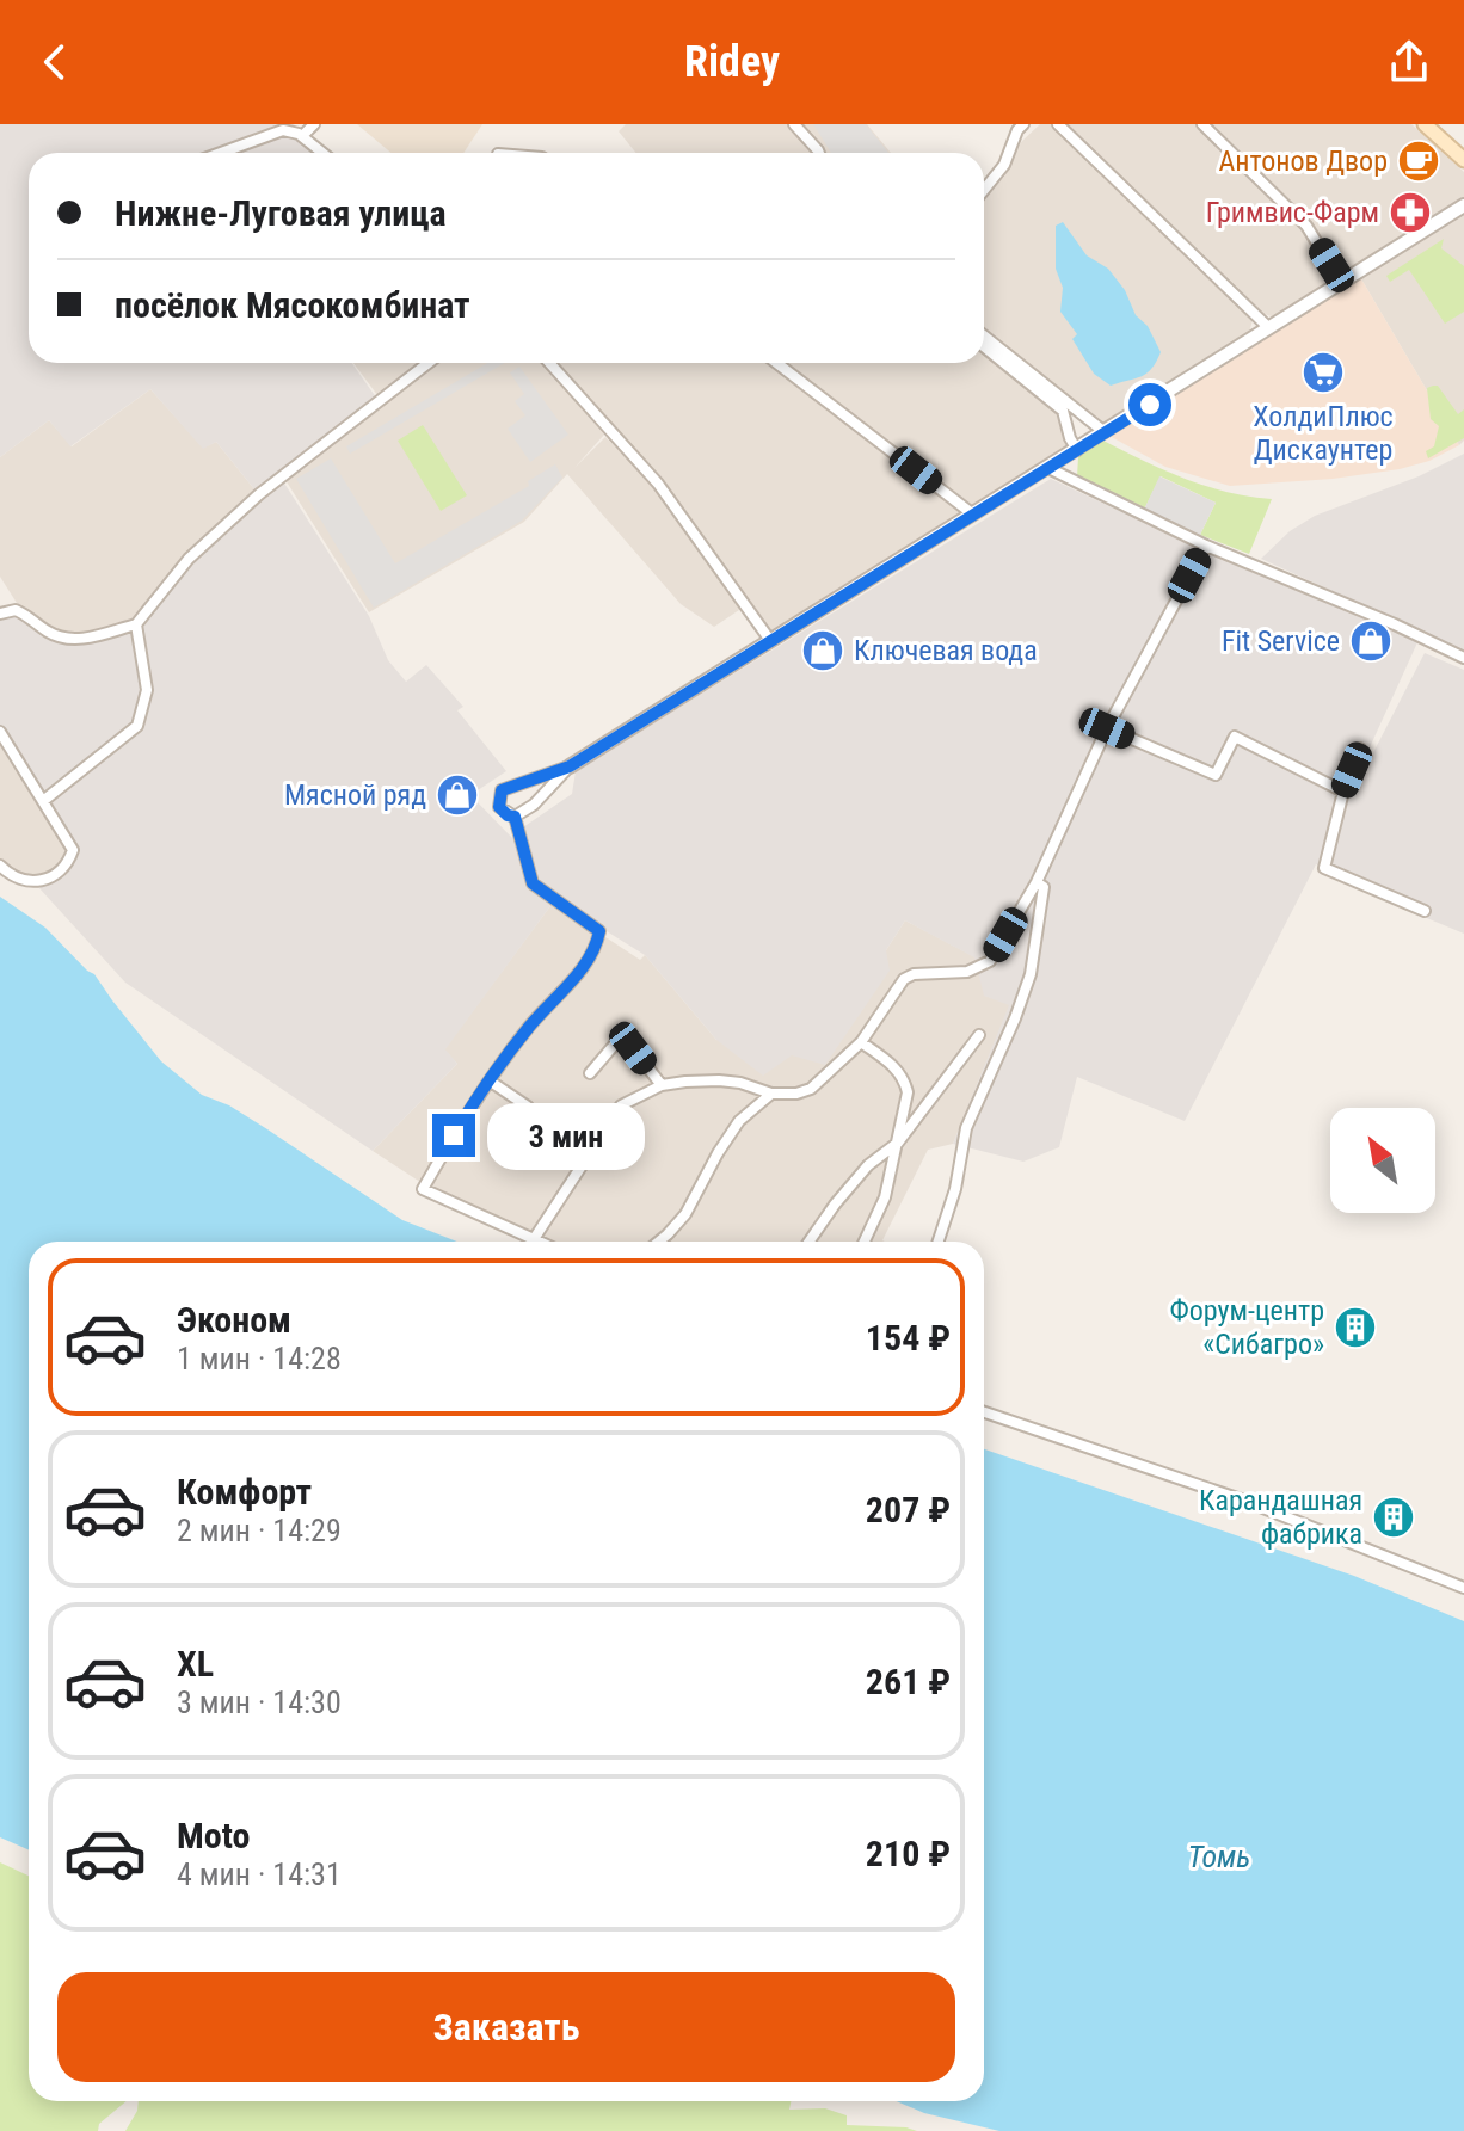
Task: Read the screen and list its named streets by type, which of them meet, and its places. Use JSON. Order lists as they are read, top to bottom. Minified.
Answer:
{"water":["Томь"],"places":{"cafe":["Антонов Двор"],"pharmacy":["Гримвис-Фарм"],"supermarket":["ХолдиПлюс Дискаунтер"],"shop":["Fit Service","Ключевая вода","Мясной ряд"],"building":["Форум-центр «Сибагро»","Карандашная фабрика"]},"north":"top left","page":{"header":"Ridey","banner":["Нижне-Луговая улица","посёлок Мясокомбинат"],"bubble":"3 мин","list":[{"name":"Эконом","note":"1 мин · 14:28","value":"154 ₽"},{"name":"Комфорт","note":"2 мин · 14:29","value":"207 ₽"},{"name":"XL","note":"3 мин · 14:30","value":"261 ₽"},{"name":"Moto","note":"4 мин · 14:31","value":"210 ₽"}],"buttons":"Заказать"}}
